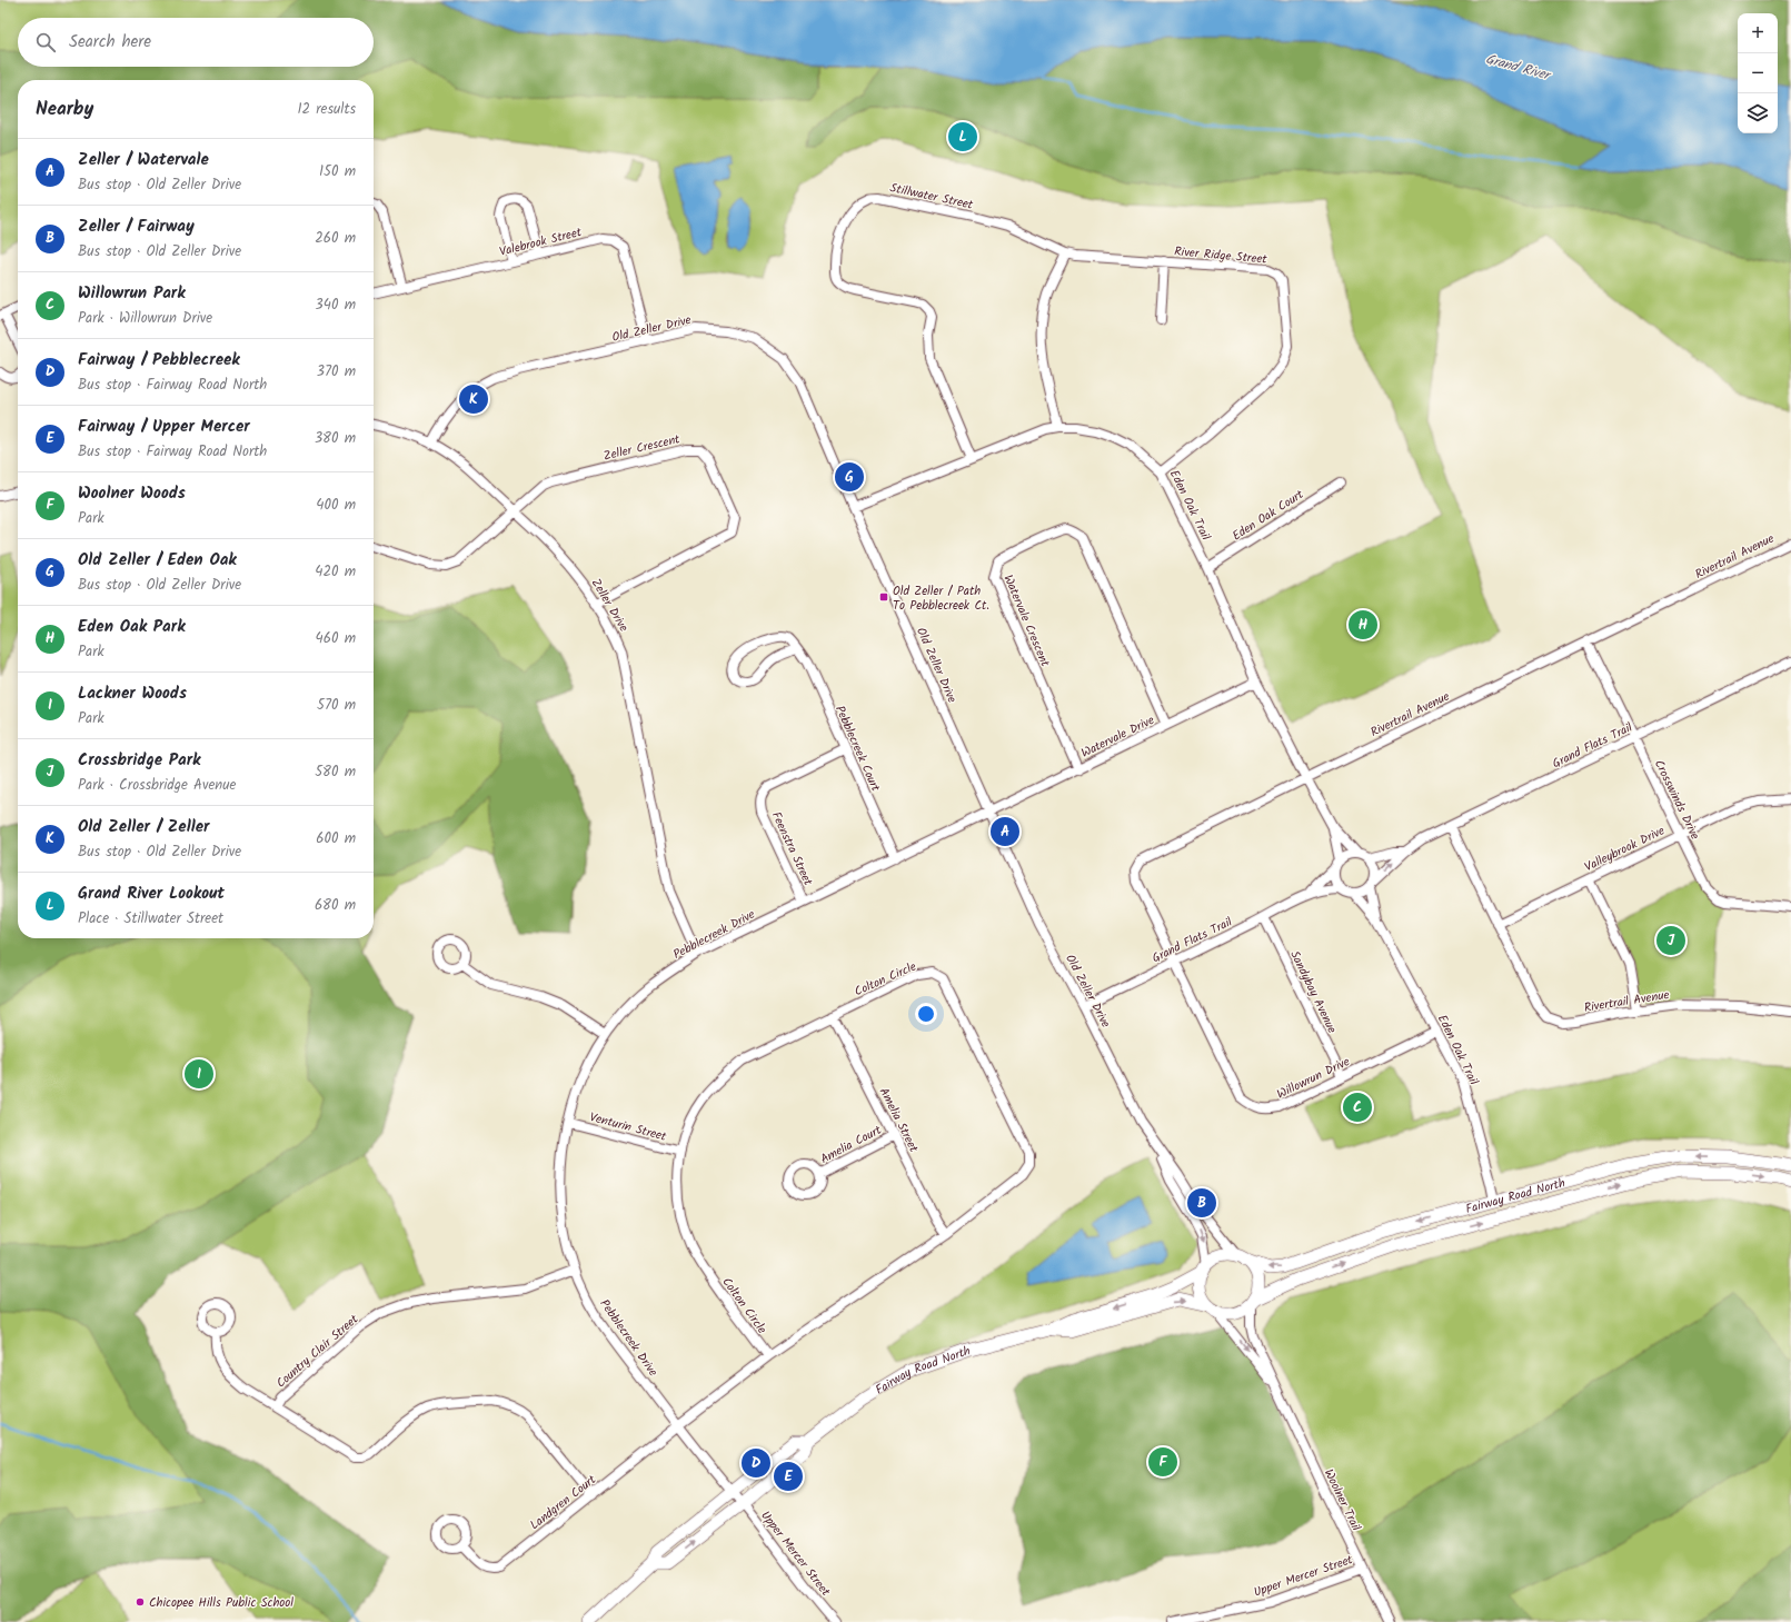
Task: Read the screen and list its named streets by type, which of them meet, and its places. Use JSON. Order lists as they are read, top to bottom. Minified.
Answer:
{"streets":{"main road":["Fairway Road North"],"street":["Stillwater Street","Valebrook Street","River Ridge Street","Old Zeller Drive","Zeller Crescent","Eden Oak Trail","Eden Oak Court","Rivertrail Avenue","Zeller Drive","Watervale Crescent","Watervale Drive","Grand Flats Trail","Pebblecreek Court","Crosswinds Drive","Feenstra Street","Valleybrook Drive","Pebblecreek Drive","Colton Circle","Sandybay Avenue","Willowrun Drive","Amelia Street","Venturin Street","Amelia Court","Country Clair Street","Woolner Trail","Landgren Court","Upper Mercer Street"]},"crossings":[["Stillwater Street","River Ridge Street"],["Stillwater Street","Eden Oak Trail"],["Valebrook Street","Old Zeller Drive"],["River Ridge Street","Eden Oak Trail"],["Old Zeller Drive","Eden Oak Trail"],["Old Zeller Drive","Zeller Drive"],["Old Zeller Drive","Watervale Drive"],["Old Zeller Drive","Grand Flats Trail"],["Old Zeller Drive","Pebblecreek Drive"],["Old Zeller Drive","Fairway Road North"],["Old Zeller Drive","Woolner Trail"],["Zeller Crescent","Zeller Drive"],["Eden Oak Trail","Eden Oak Court"],["Eden Oak Trail","Rivertrail Avenue"],["Eden Oak Trail","Watervale Drive"],["Eden Oak Trail","Grand Flats Trail"],["Eden Oak Trail","Willowrun Drive"],["Eden Oak Trail","Fairway Road North"],["Rivertrail Avenue","Grand Flats Trail"],["Rivertrail Avenue","Crosswinds Drive"],["Rivertrail Avenue","Valleybrook Drive"],["Rivertrail Avenue","Willowrun Drive"],["Zeller Drive","Pebblecreek Drive"],["Watervale Crescent","Watervale Drive"],["Watervale Drive","Pebblecreek Drive"],["Grand Flats Trail","Crosswinds Drive"],["Grand Flats Trail","Sandybay Avenue"],["Grand Flats Trail","Willowrun Drive"],["Pebblecreek Court","Feenstra Street"],["Pebblecreek Court","Pebblecreek Drive"],["Crosswinds Drive","Valleybrook Drive"],["Feenstra Street","Pebblecreek Drive"],["Pebblecreek Drive","Colton Circle"],["Pebblecreek Drive","Venturin Street"],["Pebblecreek Drive","Fairway Road North"],["Pebblecreek Drive","Country Clair Street"],["Pebblecreek Drive","Landgren Court"],["Pebblecreek Drive","Upper Mercer Street"],["Colton Circle","Amelia Street"],["Colton Circle","Venturin Street"],["Colton Circle","Landgren Court"],["Sandybay Avenue","Willowrun Drive"],["Amelia Street","Amelia Court"],["Fairway Road North","Woolner Trail"],["Fairway Road North","Upper Mercer Street"],["Woolner Trail","Upper Mercer Street"]],"water":["Grand River"],"places":{"transit":["Old Zeller / Path To Pebblecreek Ct."],"other":["Chicopee Hills Public School"]},"page":{"map_buttons":["+","−"],"search":"Search here","heading":["Nearby","12 results"],"pins":["L","K","G","H","A","J","I","C","B","F","D","E"],"list":[{"mark":"A","name":"Zeller / Watervale","note":"Bus stop · Old Zeller Drive","value":"150 m"},{"mark":"B","name":"Zeller / Fairway","note":"Bus stop · Old Zeller Drive","value":"260 m"},{"mark":"C","name":"Willowrun Park","note":"Park · Willowrun Drive","value":"340 m"},{"mark":"D","name":"Fairway / Pebblecreek","note":"Bus stop · Fairway Road North","value":"370 m"},{"mark":"E","name":"Fairway / Upper Mercer","note":"Bus stop · Fairway Road North","value":"380 m"},{"mark":"F","name":"Woolner Woods","note":"Park","value":"400 m"},{"mark":"G","name":"Old Zeller / Eden Oak","note":"Bus stop · Old Zeller Drive","value":"420 m"},{"mark":"H","name":"Eden Oak Park","note":"Park","value":"460 m"},{"mark":"I","name":"Lackner Woods","note":"Park","value":"570 m"},{"mark":"J","name":"Crossbridge Park","note":"Park · Crossbridge Avenue","value":"580 m"},{"mark":"K","name":"Old Zeller / Zeller","note":"Bus stop · Old Zeller Drive","value":"600 m"},{"mark":"L","name":"Grand River Lookout","note":"Place · Stillwater Street","value":"680 m"}]}}
